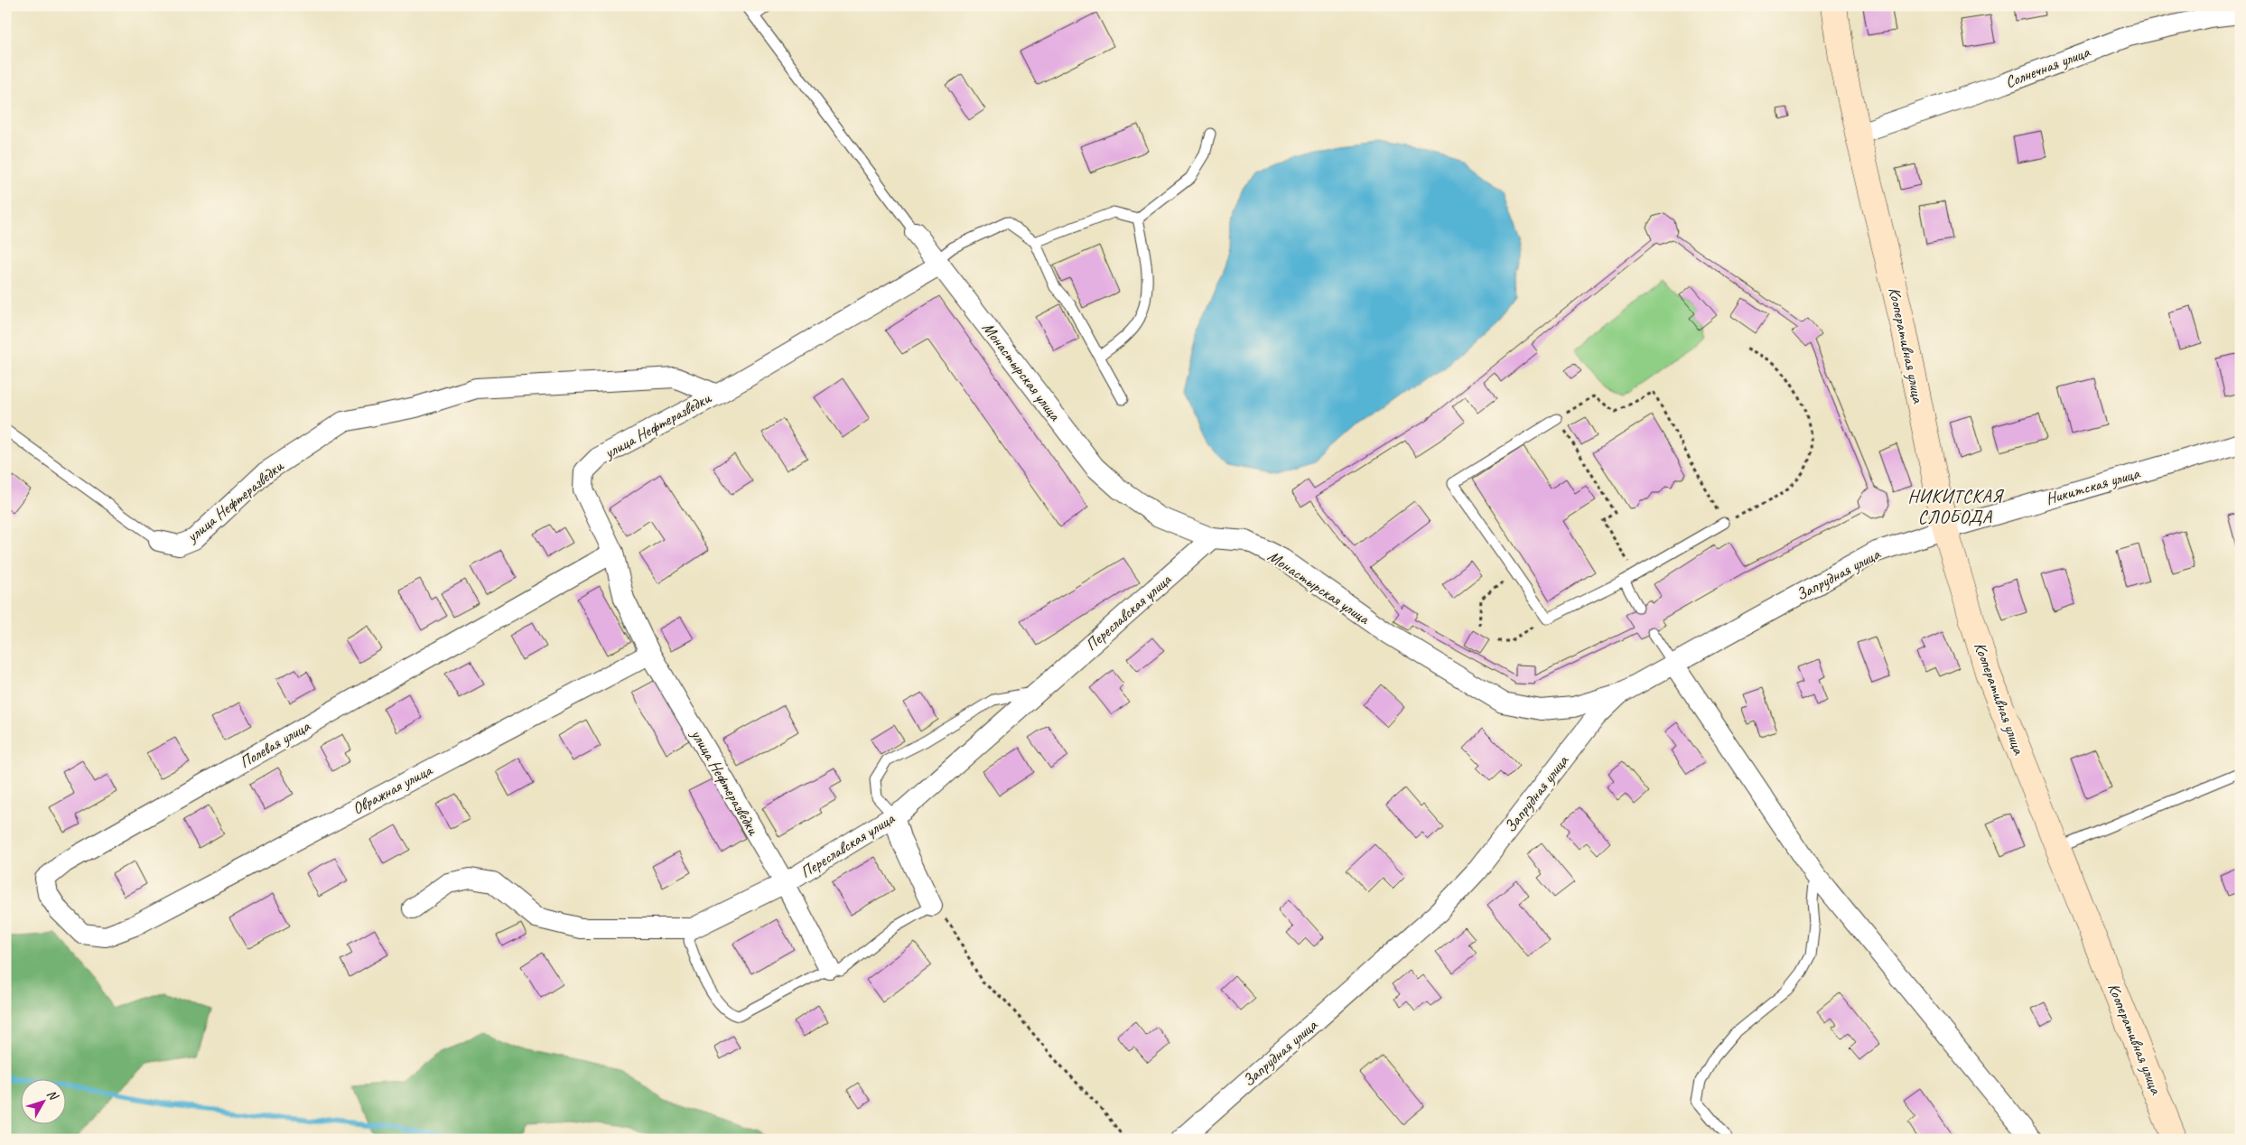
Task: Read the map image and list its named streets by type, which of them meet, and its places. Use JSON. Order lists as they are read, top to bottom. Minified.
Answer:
{"streets":{"street":["Солнечная улица","Кооперативная улица","Монастырская улица","улица Нефтеразведки","Никитская улица","Запрудная улица","Переславская улица","Полевая улица","Овражная улица"]},"crossings":[["Солнечная улица","Кооперативная улица"],["Кооперативная улица","Никитская улица"],["Кооперативная улица","Запрудная улица"],["Монастырская улица","Запрудная улица"],["Монастырская улица","Переславская улица"],["улица Нефтеразведки","Переславская улица"],["улица Нефтеразведки","Полевая улица"],["улица Нефтеразведки","Овражная улица"],["Никитская улица","Запрудная улица"],["Полевая улица","Овражная улица"]],"districts":["НИКИТСКАЯ СЛОБОДА"],"north":"top right"}
